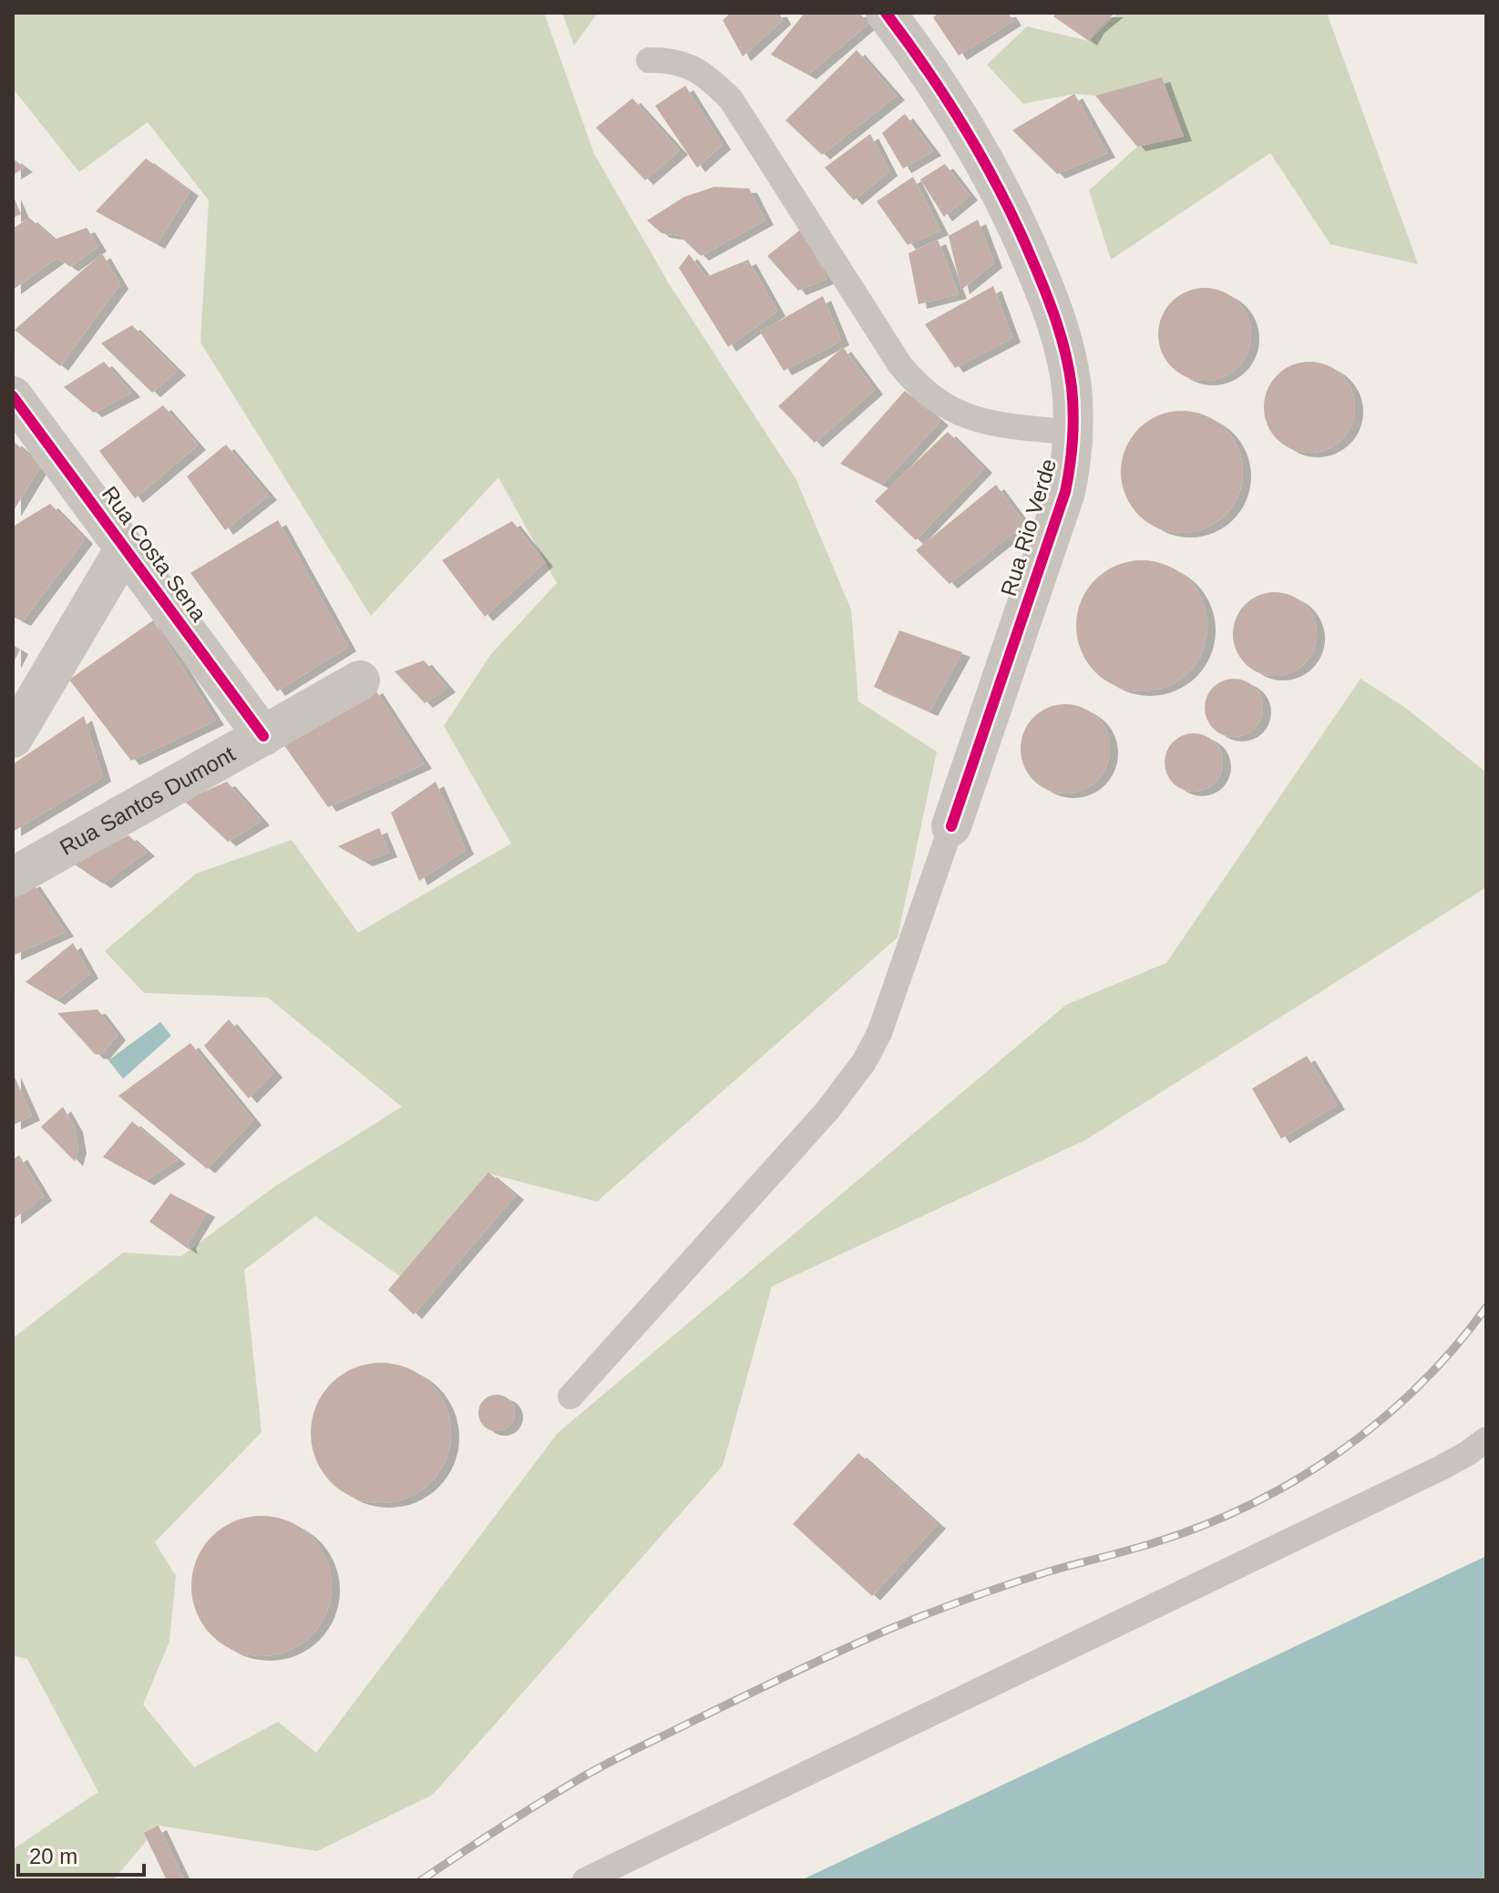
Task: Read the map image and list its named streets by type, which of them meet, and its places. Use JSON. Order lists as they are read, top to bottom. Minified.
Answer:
{"streets":{"street":["Rua Rio Verde","Rua Costa Sena","Rua Santos Dumont"]},"crossings":[["Rua Costa Sena","Rua Santos Dumont"]],"scale_bar":"20 m"}
